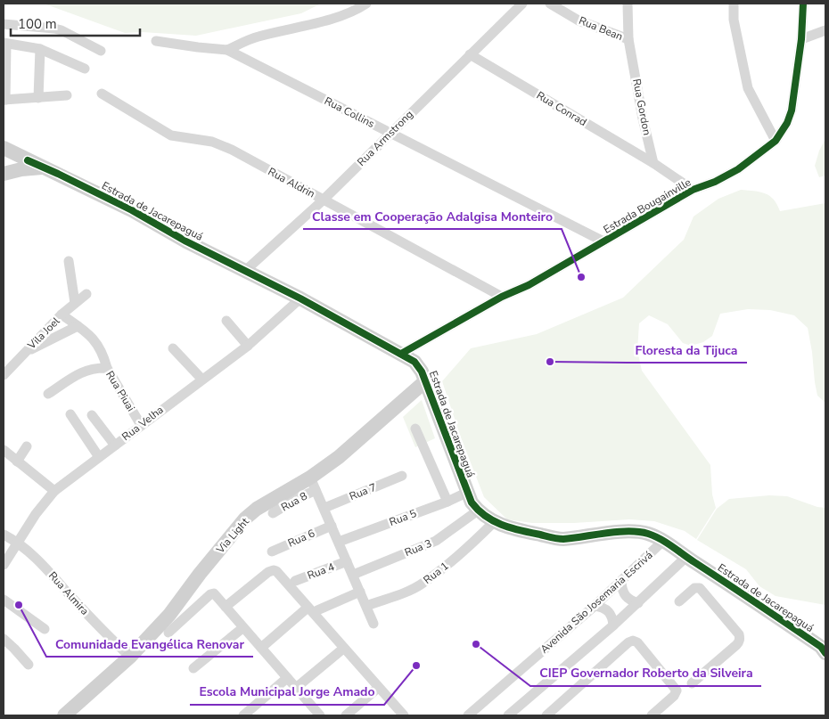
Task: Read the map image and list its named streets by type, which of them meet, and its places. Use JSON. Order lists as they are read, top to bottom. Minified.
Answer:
{"streets":{"street":["Rua Bean","Rua Gordon","Rua Conrad","Rua Collins","Rua Armstrong","Rua Aldrin","Estrada Bougainville","Estrada de Jacarepaguá","Vila Joel","Rua Piuai","Rua Velha","Rua 7","Rua 8","Rua 5","Via Light","Rua 6","Rua 3","Rua 4","Rua 1","Rua Almira","Avenida São Josemaria Escrivá"]},"crossings":[["Rua Bean","Rua Gordon"],["Rua Gordon","Rua Conrad"],["Rua Conrad","Rua Armstrong"],["Rua Collins","Rua Armstrong"],["Rua Collins","Estrada Bougainville"],["Rua Armstrong","Rua Aldrin"],["Rua Armstrong","Estrada de Jacarepaguá"],["Rua Aldrin","Estrada Bougainville"],["Estrada Bougainville","Estrada de Jacarepaguá"],["Estrada de Jacarepaguá","Rua Velha"],["Estrada de Jacarepaguá","Rua 5"],["Estrada de Jacarepaguá","Via Light"],["Estrada de Jacarepaguá","Rua 3"],["Estrada de Jacarepaguá","Rua 1"],["Estrada de Jacarepaguá","Avenida São Josemaria Escrivá"],["Rua Piuai","Rua Velha"],["Rua Velha","Rua Almira"],["Rua 8","Via Light"],["Via Light","Rua Almira"]],"places":["Classe em Cooperação Adalgisa Monteiro","Floresta da Tijuca","Comunidade Evangélica Renovar","CIEP Governador Roberto da Silveira","Escola Municipal Jorge Amado"],"scale_bar":"100 m"}
